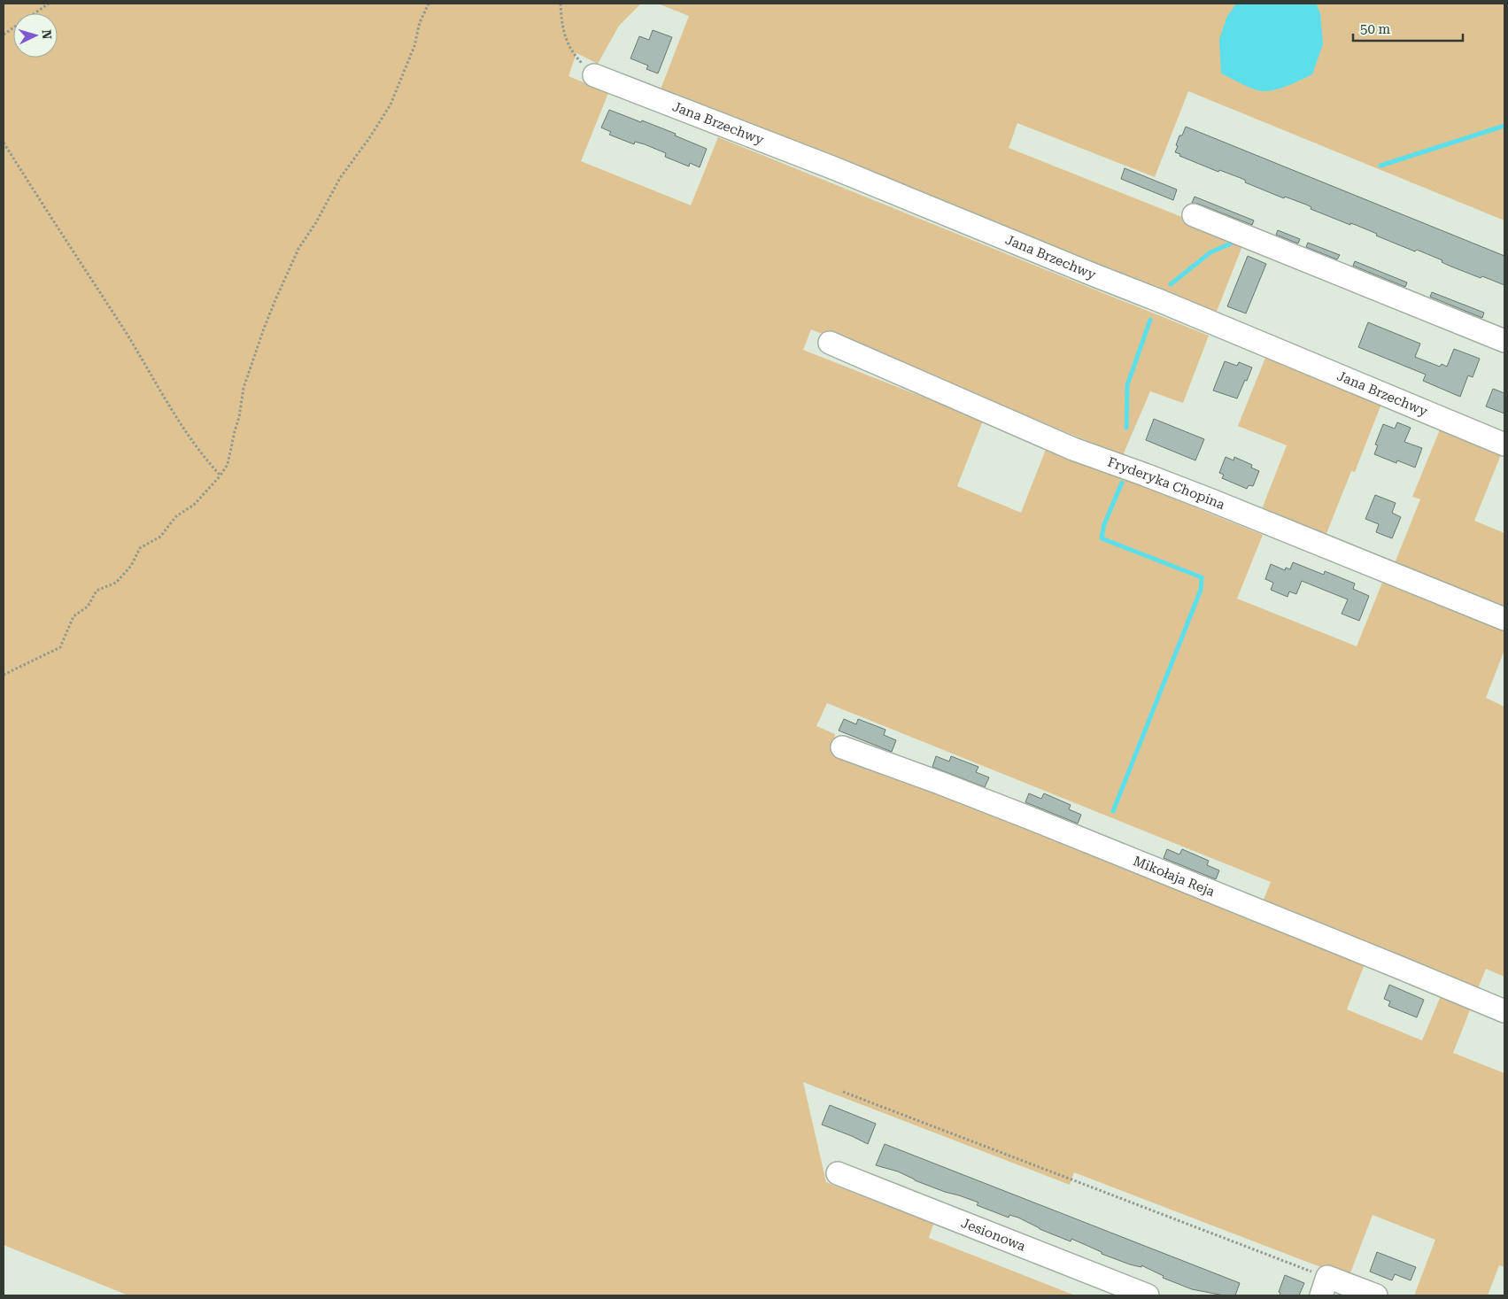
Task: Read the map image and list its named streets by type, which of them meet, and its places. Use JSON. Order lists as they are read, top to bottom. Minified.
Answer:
{"streets":{"street":["Jana Brzechwy","Fryderyka Chopina","Mikołaja Reja","Jesionowa"]},"scale_bar":"50 m","north":"right"}
